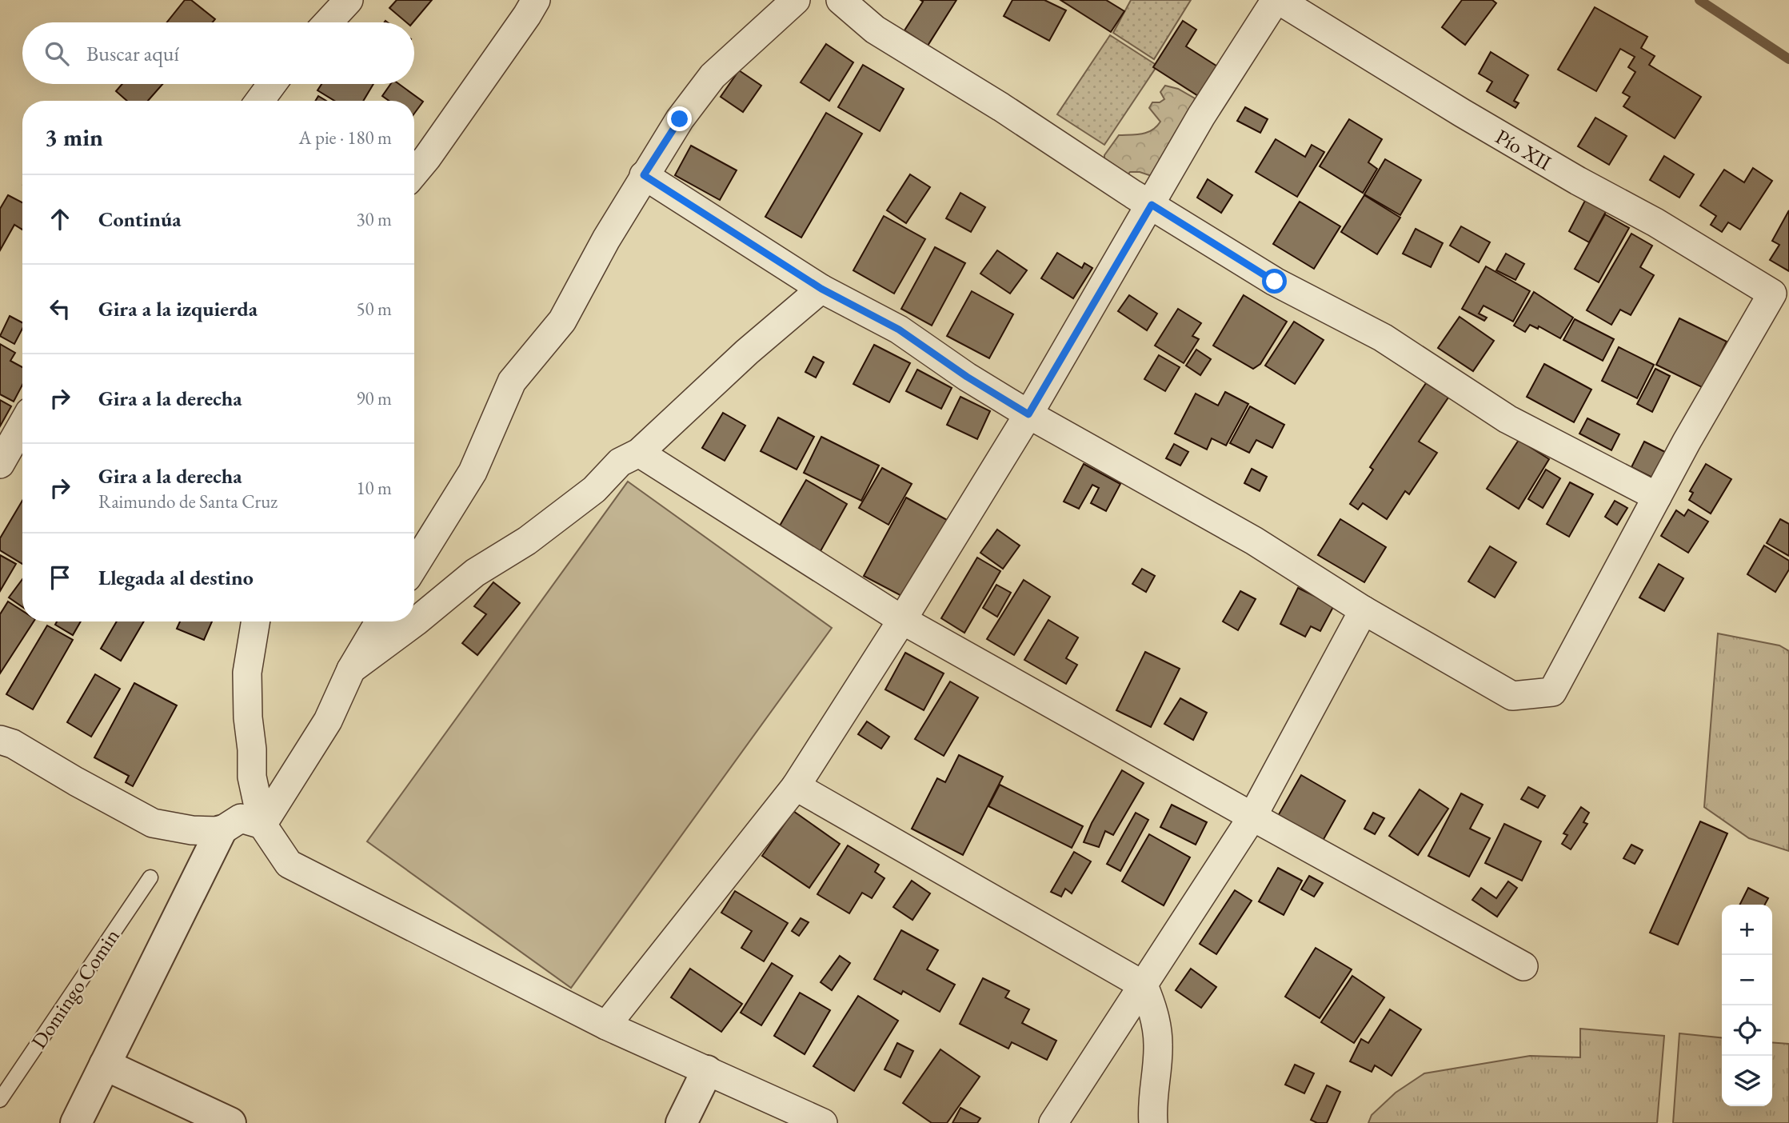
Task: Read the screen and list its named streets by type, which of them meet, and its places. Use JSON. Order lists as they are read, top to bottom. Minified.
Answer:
{"streets":{"street":["Pío XII"],"lane":["Domingo Comin"]},"page":{"search":"Buscar aquí","heading":["3 min","A pie · 180 m"],"list":[["Continúa","30 m"],["Gira a la izquierda","50 m"],["Gira a la derecha","90 m"],["Gira a la derecha","Raimundo de Santa Cruz","10 m"],"Llegada al destino"],"map_buttons":["+","−"]}}
